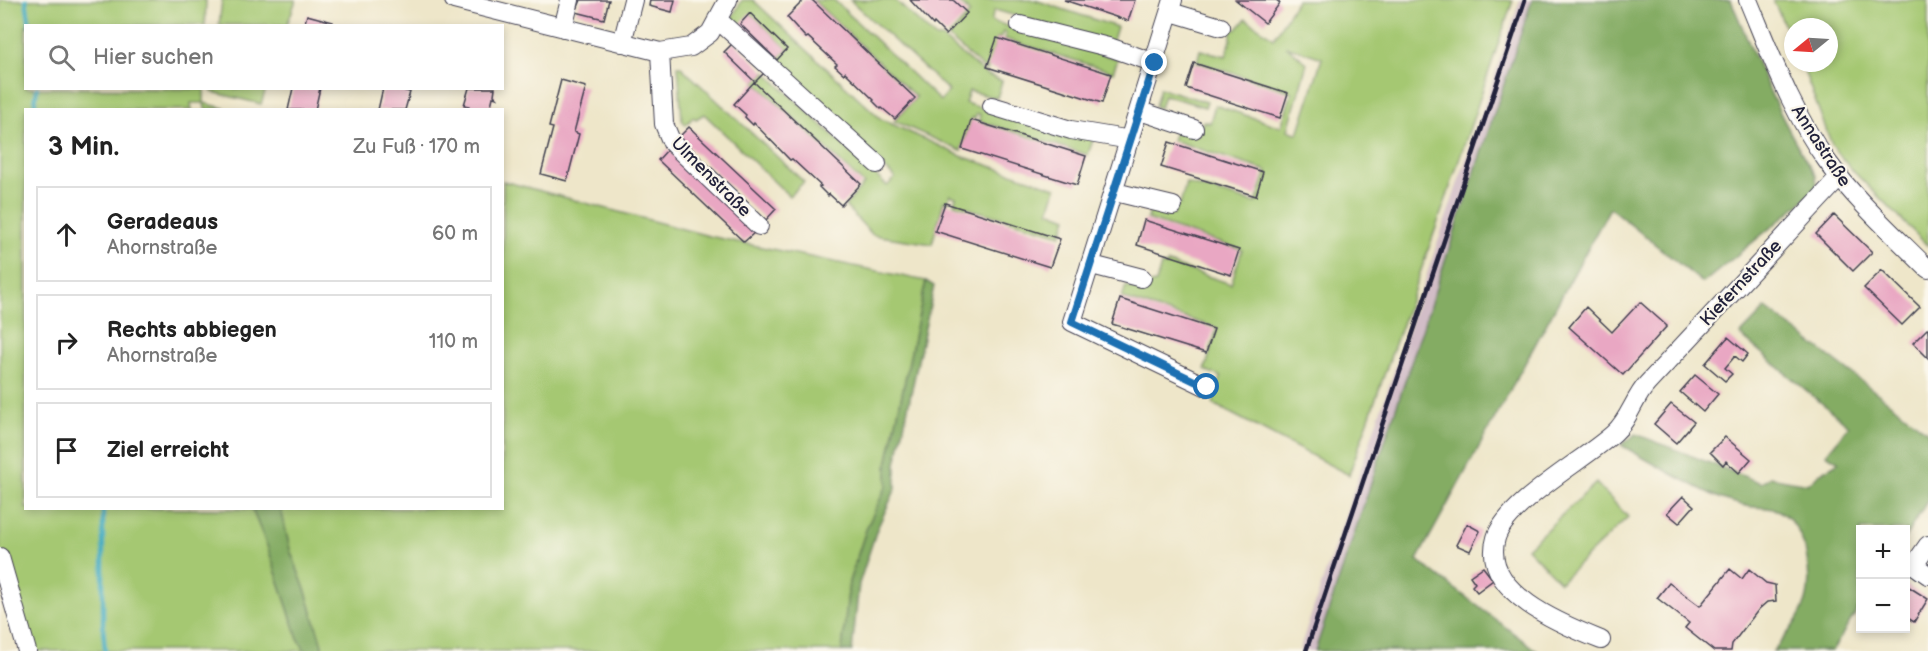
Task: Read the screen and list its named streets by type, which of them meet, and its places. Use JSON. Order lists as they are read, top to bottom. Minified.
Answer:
{"streets":{"street":["Annastraße","Ulmenstraße","Kiefernstraße"]},"crossings":[["Annastraße","Kiefernstraße"]],"north":"left","page":{"search":"Hier suchen","heading":["3 Min.","Zu Fuß · 170 m"],"list":[["Geradeaus","Ahornstraße","60 m"],["Rechts abbiegen","Ahornstraße","110 m"],"Ziel erreicht"],"map_buttons":["+","−"]}}
